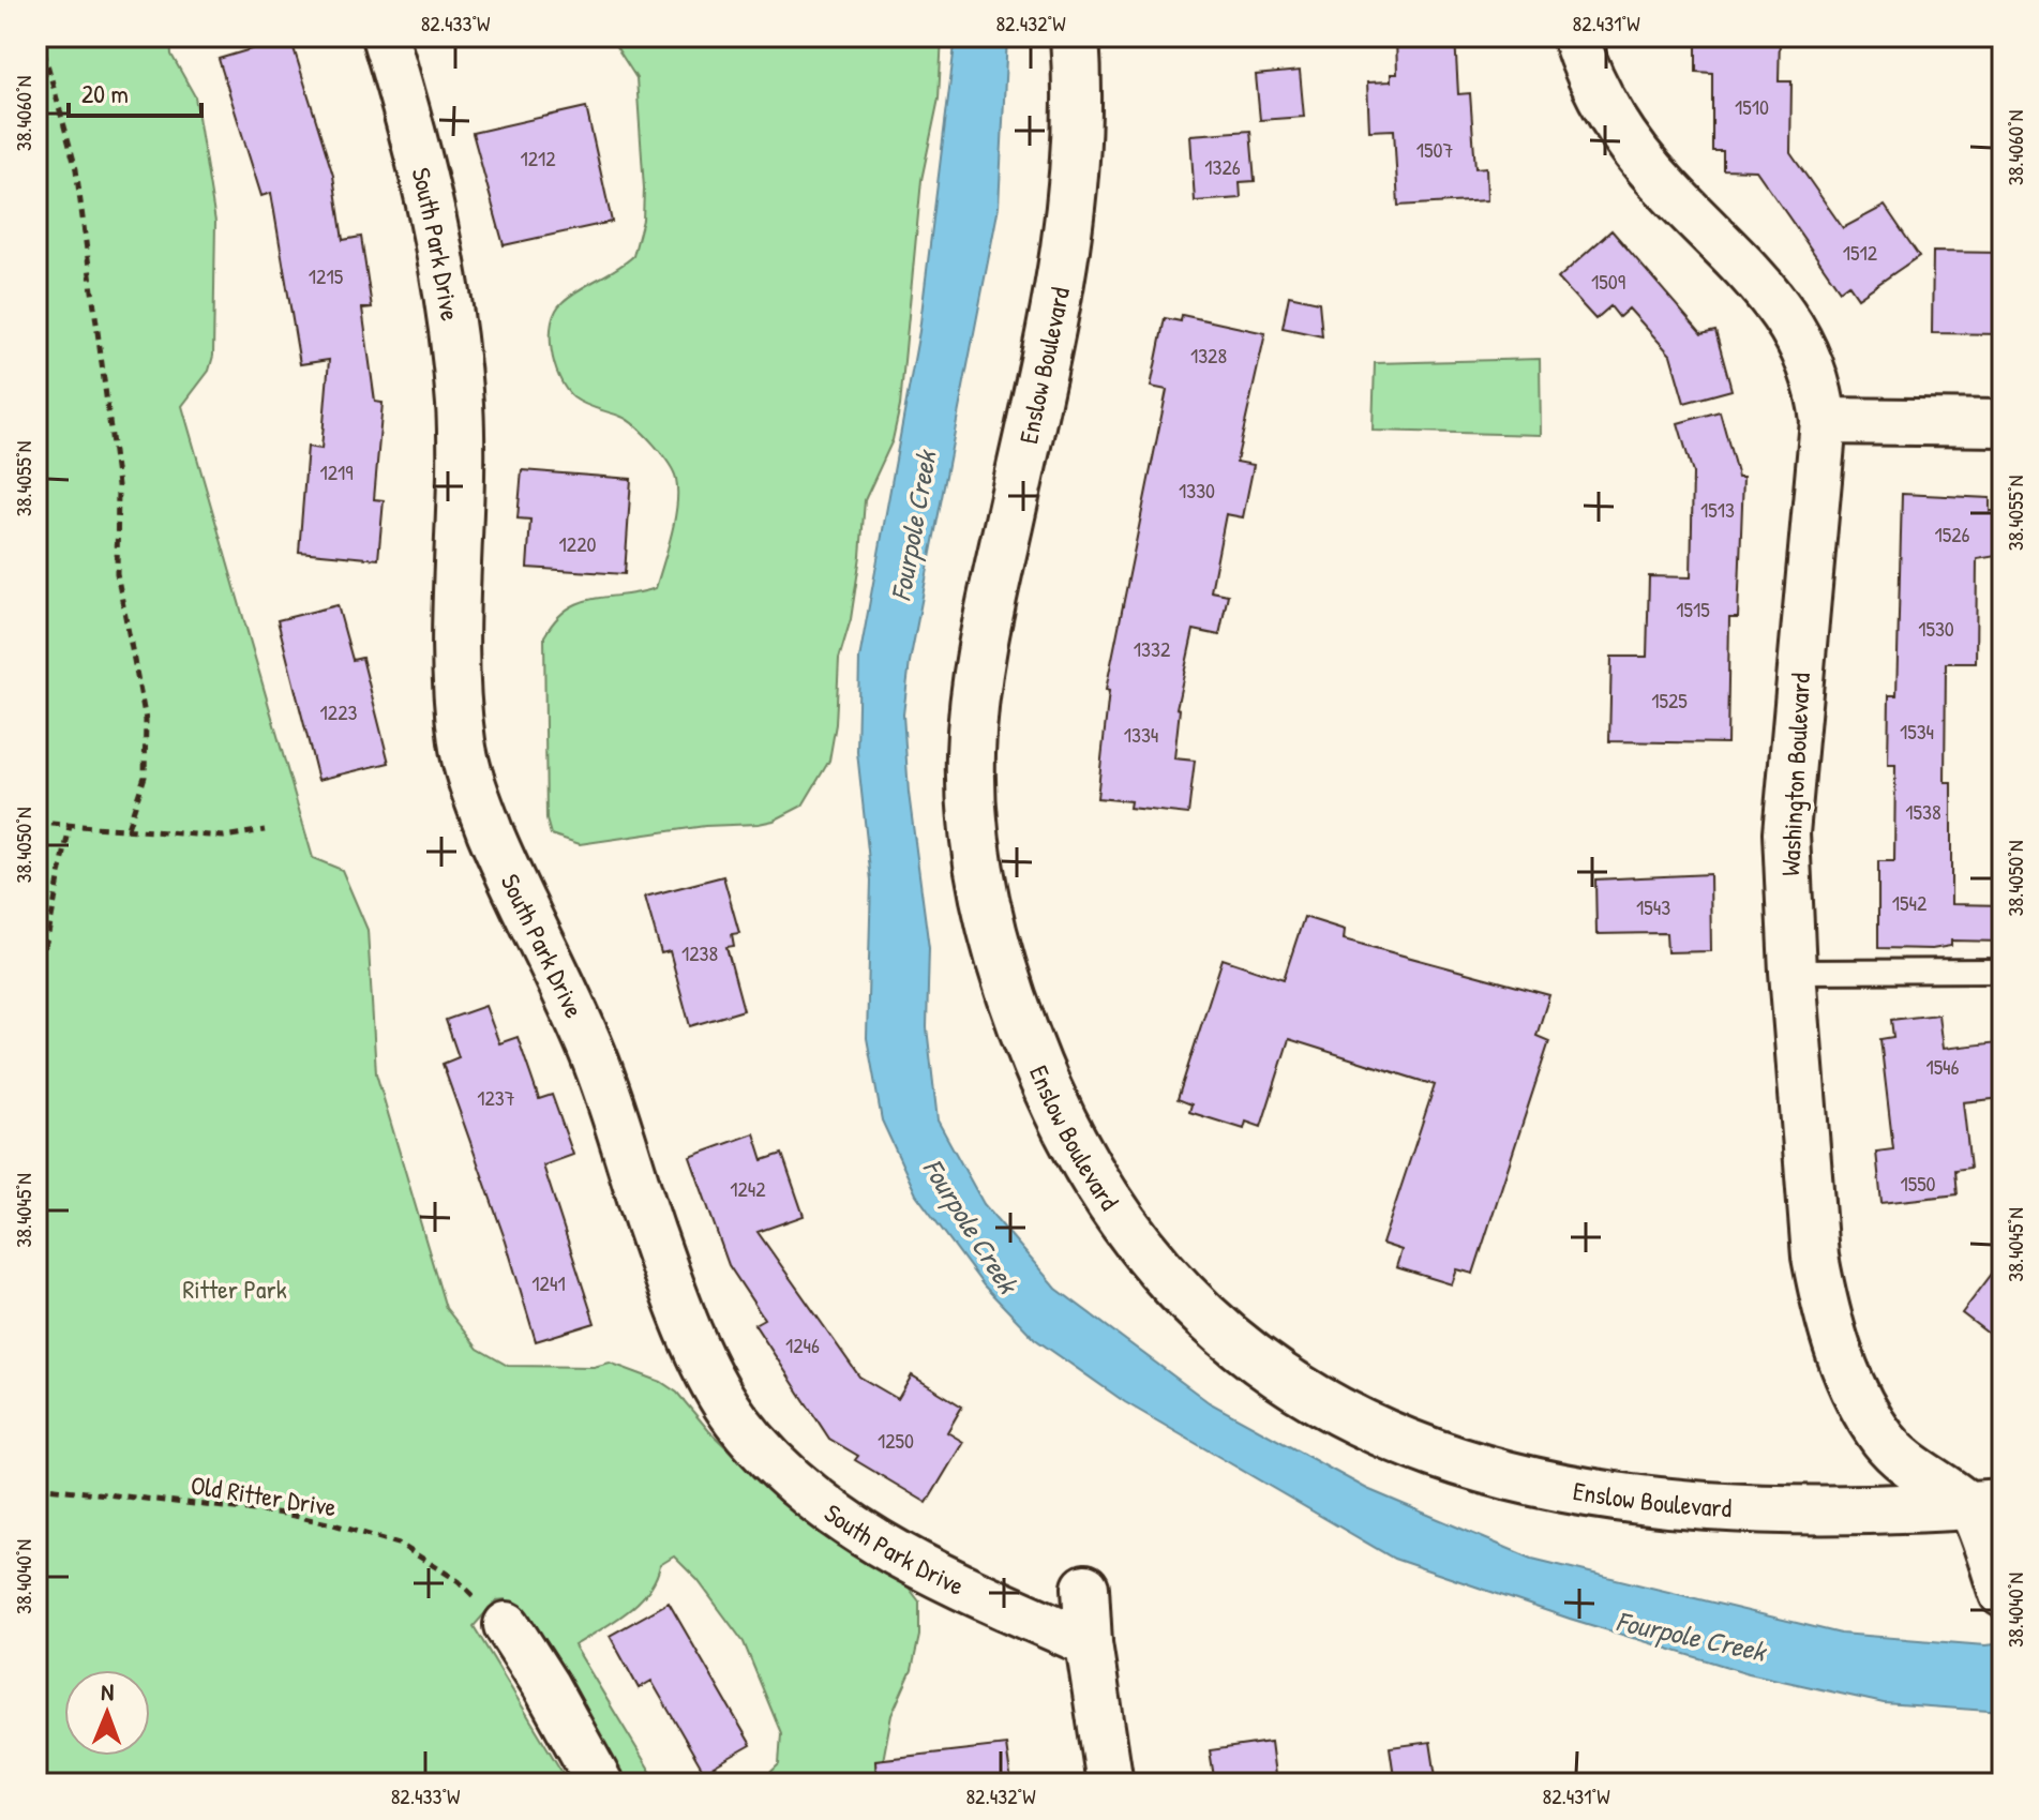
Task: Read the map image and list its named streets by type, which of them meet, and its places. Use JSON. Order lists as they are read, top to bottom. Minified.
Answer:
{"streets":{"street":["South Park Drive","Enslow Boulevard","Washington Boulevard"],"path":["Old Ritter Drive"]},"crossings":[["Enslow Boulevard","Washington Boulevard"]],"water":["Fourpole Creek"],"parks":["Ritter Park"],"house_numbers":["1510","1507","1212","1326","1512","1215","1509","1328","1219","1330","1513","1526","1220","1515","1530","1332","1525","1223","1534","1334","1538","1542","1543","1238","1546","1237","1550","1242","1241","1246","1250"],"scale_bar":"20 m","north":"top","coordinates":["82.433°W","82.432°W","82.431°W","38.4060°N","38.4055°N","38.4050°N","38.4045°N","38.4040°N"]}
